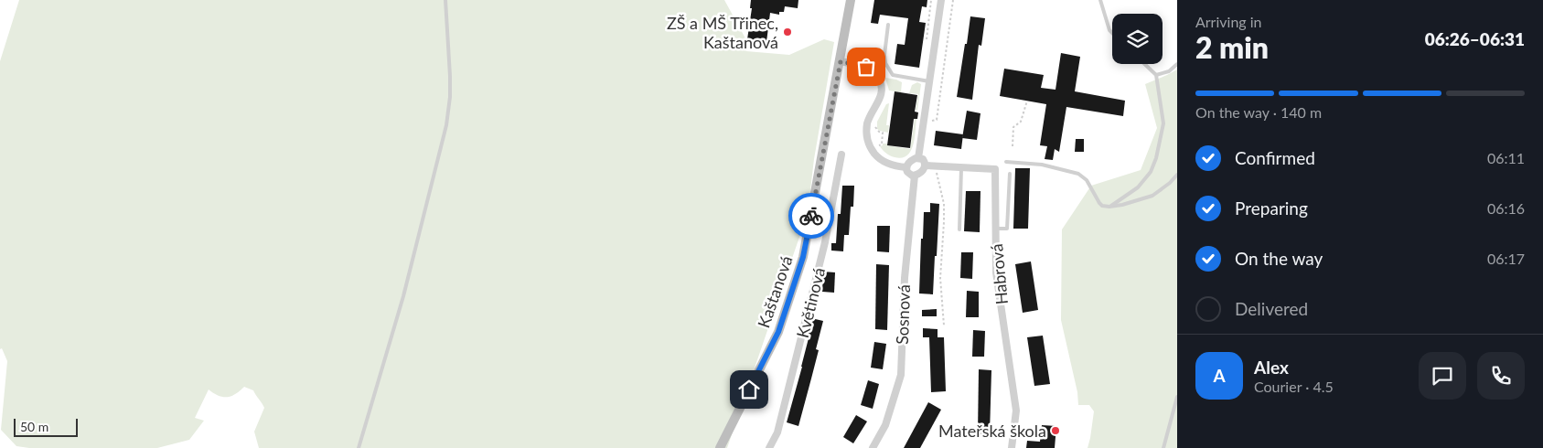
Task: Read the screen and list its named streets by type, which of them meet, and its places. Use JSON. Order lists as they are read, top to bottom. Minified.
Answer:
{"streets":{"street":["Habrová","Kaštanová","Květinová","Sosnová"]},"crossings":[["Habrová","Sosnová"]],"places":["ZŠ a MŠ Třinec, Kaštanová","Mateřská škola"],"scale_bar":"50 m","page":{"heading":["2 min","Arriving in","06:26–06:31"],"panel":["Alex","Courier · 4.5"],"bar":"On the way · 140 m","list":[["Confirmed","06:11"],["Preparing","06:16"],["On the way","06:17"],"Delivered"],"round":"A","scale":"50 m"}}
